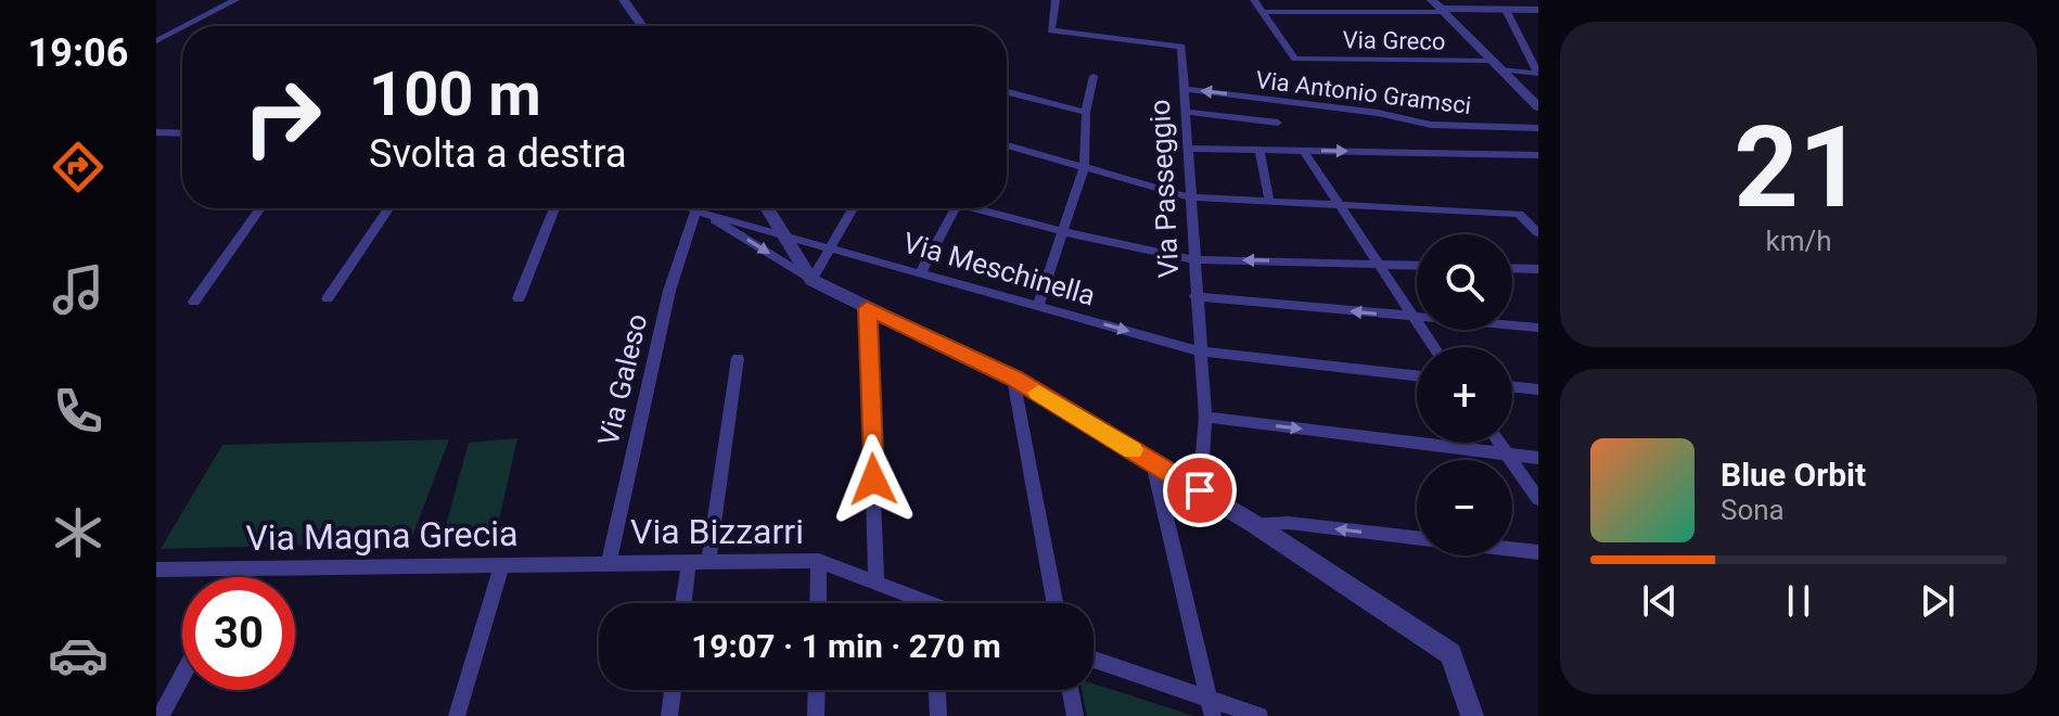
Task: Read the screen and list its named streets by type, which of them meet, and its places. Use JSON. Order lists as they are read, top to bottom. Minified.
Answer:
{"streets":{"street":["Via Greco","Via Antonio Gramsci","Via Passeggio","Via Meschinella","Via Galeso","Via Bizzarri","Via Magna Grecia"]},"crossings":[["Via Antonio Gramsci","Via Passeggio"],["Via Passeggio","Via Meschinella"],["Via Meschinella","Via Galeso"],["Via Galeso","Via Bizzarri"],["Via Galeso","Via Magna Grecia"],["Via Bizzarri","Via Magna Grecia"]],"page":{"tabs":"19:06","tile":["21","km/h"],"turn":["100 m","Svolta a destra"],"map_buttons":["+","−"],"song":["Blue Orbit","Sona"],"limit":"30","trip":"19:07 · 1 min · 270 m"}}
